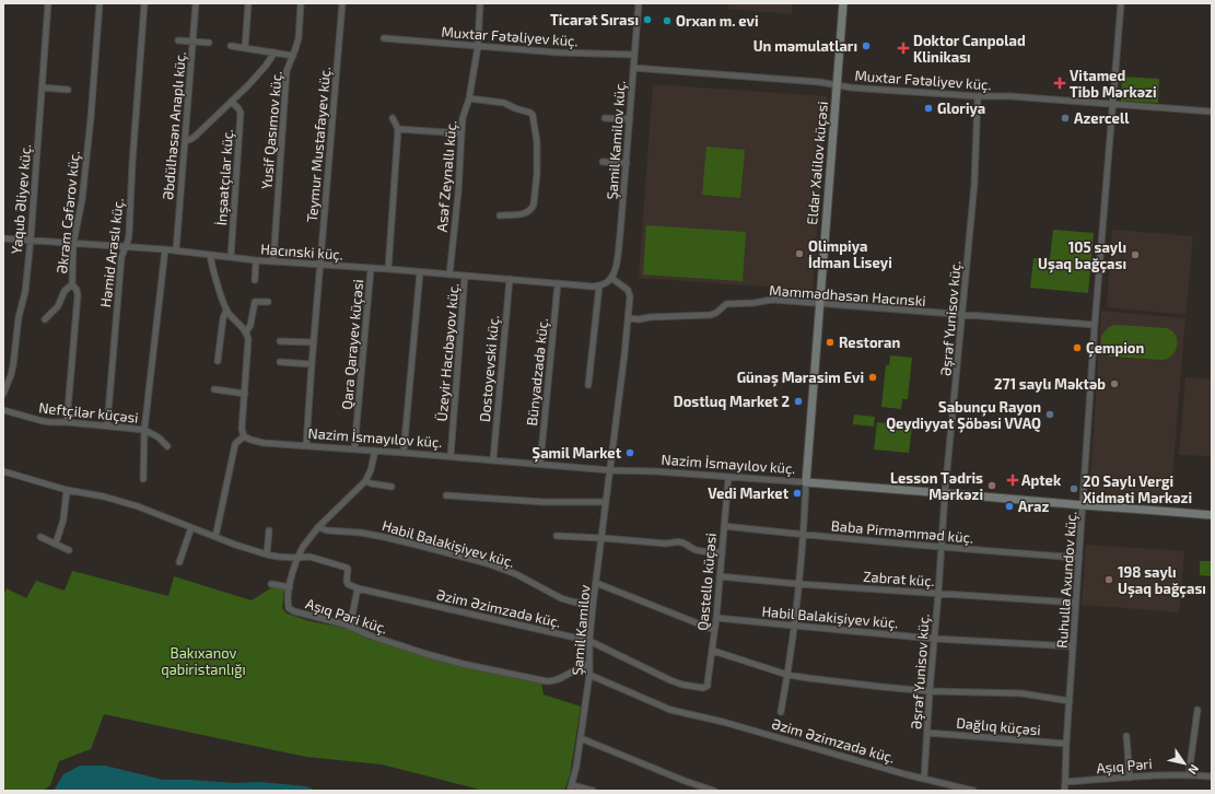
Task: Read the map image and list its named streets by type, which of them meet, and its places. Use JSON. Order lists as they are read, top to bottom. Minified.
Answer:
{"streets":{"street":["Muxtar Fətəliyev küç.","Əbdülhəsən Anaplı küç.","Yusif Qasımov küç.","Şamil Kamilov küç.","Teymur Mustafayev küç.","Eldar Xəlilov küçəsi","Asəf Zeynallı küç.","İnşaatçılar küç.","Yaqub Əliyev küç.","Əkrəm Cəfərov küç.","Hacınski küç.","Həmid Araslı küç.","Məmmədhəsən Hacınski","Əşrəf Yunisov küç.","Qara Qarayev küçəsi","Üzeyir Hacıbəyov küç.","Dostoyevski küç.","Bünyadzadə küç.","Neftçilər küçəsi","Nazim İsmayılov küç.","Baba Pirməmməd küç.","Habil Balakişiyev küç.","Zabrat küç.","Ruhulla Axundov küç.","Qastello küçəsi","Əzim Əzimzadə küç.","Aşıq Pəri küç.","Şamil Kamilov","Dağlıq küçəsi","Aşıq Pəri"]},"crossings":[["Muxtar Fətəliyev küç.","Şamil Kamilov küç."],["Muxtar Fətəliyev küç.","Eldar Xəlilov küçəsi"],["Muxtar Fətəliyev küç.","Asəf Zeynallı küç."],["Muxtar Fətəliyev küç.","Əşrəf Yunisov küç."],["Muxtar Fətəliyev küç.","Ruhulla Axundov küç."],["Əbdülhəsən Anaplı küç.","Hacınski küç."],["Yusif Qasımov küç.","Hacınski küç."],["Teymur Mustafayev küç.","Hacınski küç."],["Teymur Mustafayev küç.","Nazim İsmayılov küç."],["Eldar Xəlilov küçəsi","Məmmədhəsən Hacınski"],["Eldar Xəlilov küçəsi","Nazim İsmayılov küç."],["Asəf Zeynallı küç.","Hacınski küç."],["İnşaatçılar küç.","Hacınski küç."],["Yaqub Əliyev küç.","Hacınski küç."],["Əkrəm Cəfərov küç.","Hacınski küç."],["Əkrəm Cəfərov küç.","Neftçilər küçəsi"],["Hacınski küç.","Həmid Araslı küç."],["Hacınski küç.","Qara Qarayev küçəsi"],["Hacınski küç.","Üzeyir Hacıbəyov küç."],["Hacınski küç.","Dostoyevski küç."],["Hacınski küç.","Bünyadzadə küç."],["Həmid Araslı küç.","Neftçilər küçəsi"],["Məmmədhəsən Hacınski","Əşrəf Yunisov küç."],["Məmmədhəsən Hacınski","Ruhulla Axundov küç."],["Əşrəf Yunisov küç.","Nazim İsmayılov küç."],["Əşrəf Yunisov küç.","Baba Pirməmməd küç."],["Əşrəf Yunisov küç.","Habil Balakişiyev küç."],["Əşrəf Yunisov küç.","Zabrat küç."],["Əşrəf Yunisov küç.","Əzim Əzimzadə küç."],["Əşrəf Yunisov küç.","Dağlıq küçəsi"],["Qara Qarayev küçəsi","Nazim İsmayılov küç."],["Üzeyir Hacıbəyov küç.","Nazim İsmayılov küç."],["Dostoyevski küç.","Nazim İsmayılov küç."],["Bünyadzadə küç.","Nazim İsmayılov küç."],["Nazim İsmayılov küç.","Ruhulla Axundov küç."],["Nazim İsmayılov küç.","Qastello küçəsi"],["Nazim İsmayılov küç.","Şamil Kamilov"],["Baba Pirməmməd küç.","Ruhulla Axundov küç."],["Baba Pirməmməd küç.","Qastello küçəsi"],["Habil Balakişiyev küç.","Ruhulla Axundov küç."],["Habil Balakişiyev küç.","Qastello küçəsi"],["Habil Balakişiyev küç.","Aşıq Pəri küç."],["Habil Balakişiyev küç.","Şamil Kamilov"],["Zabrat küç.","Ruhulla Axundov küç."],["Zabrat küç.","Qastello küçəsi"],["Ruhulla Axundov küç.","Dağlıq küçəsi"],["Ruhulla Axundov küç.","Aşıq Pəri"],["Qastello küçəsi","Əzim Əzimzadə küç."],["Əzim Əzimzadə küç.","Şamil Kamilov"],["Aşıq Pəri küç.","Şamil Kamilov"]],"parks":["Bakıxanov qəbiristanlığı"],"places":{"other":["Ticarət Sırası","Orxan m. evi","Un məmulatları","Gloriya","Azercell","Olimpiya İdman Liseyi","105 saylı Uşaq bağçası","Restoran","Çempion","Günəş Mərasim Evi","271 saylı Məktəb","Dostluq Market 2","Sabunçu Rayon Qeydiyyat Şöbəsi VVAQ","Şamil Market","Lesson Tədris Mərkəzi","20 Saylı Vergi Xidməti Mərkəzi","Vedi Market","Araz","198 saylı Uşaq bağçası"],"health":["Doktor Canpolad Klinikası","Vitamed Tibb Mərkəzi","Aptek"]},"north":"bottom right"}
